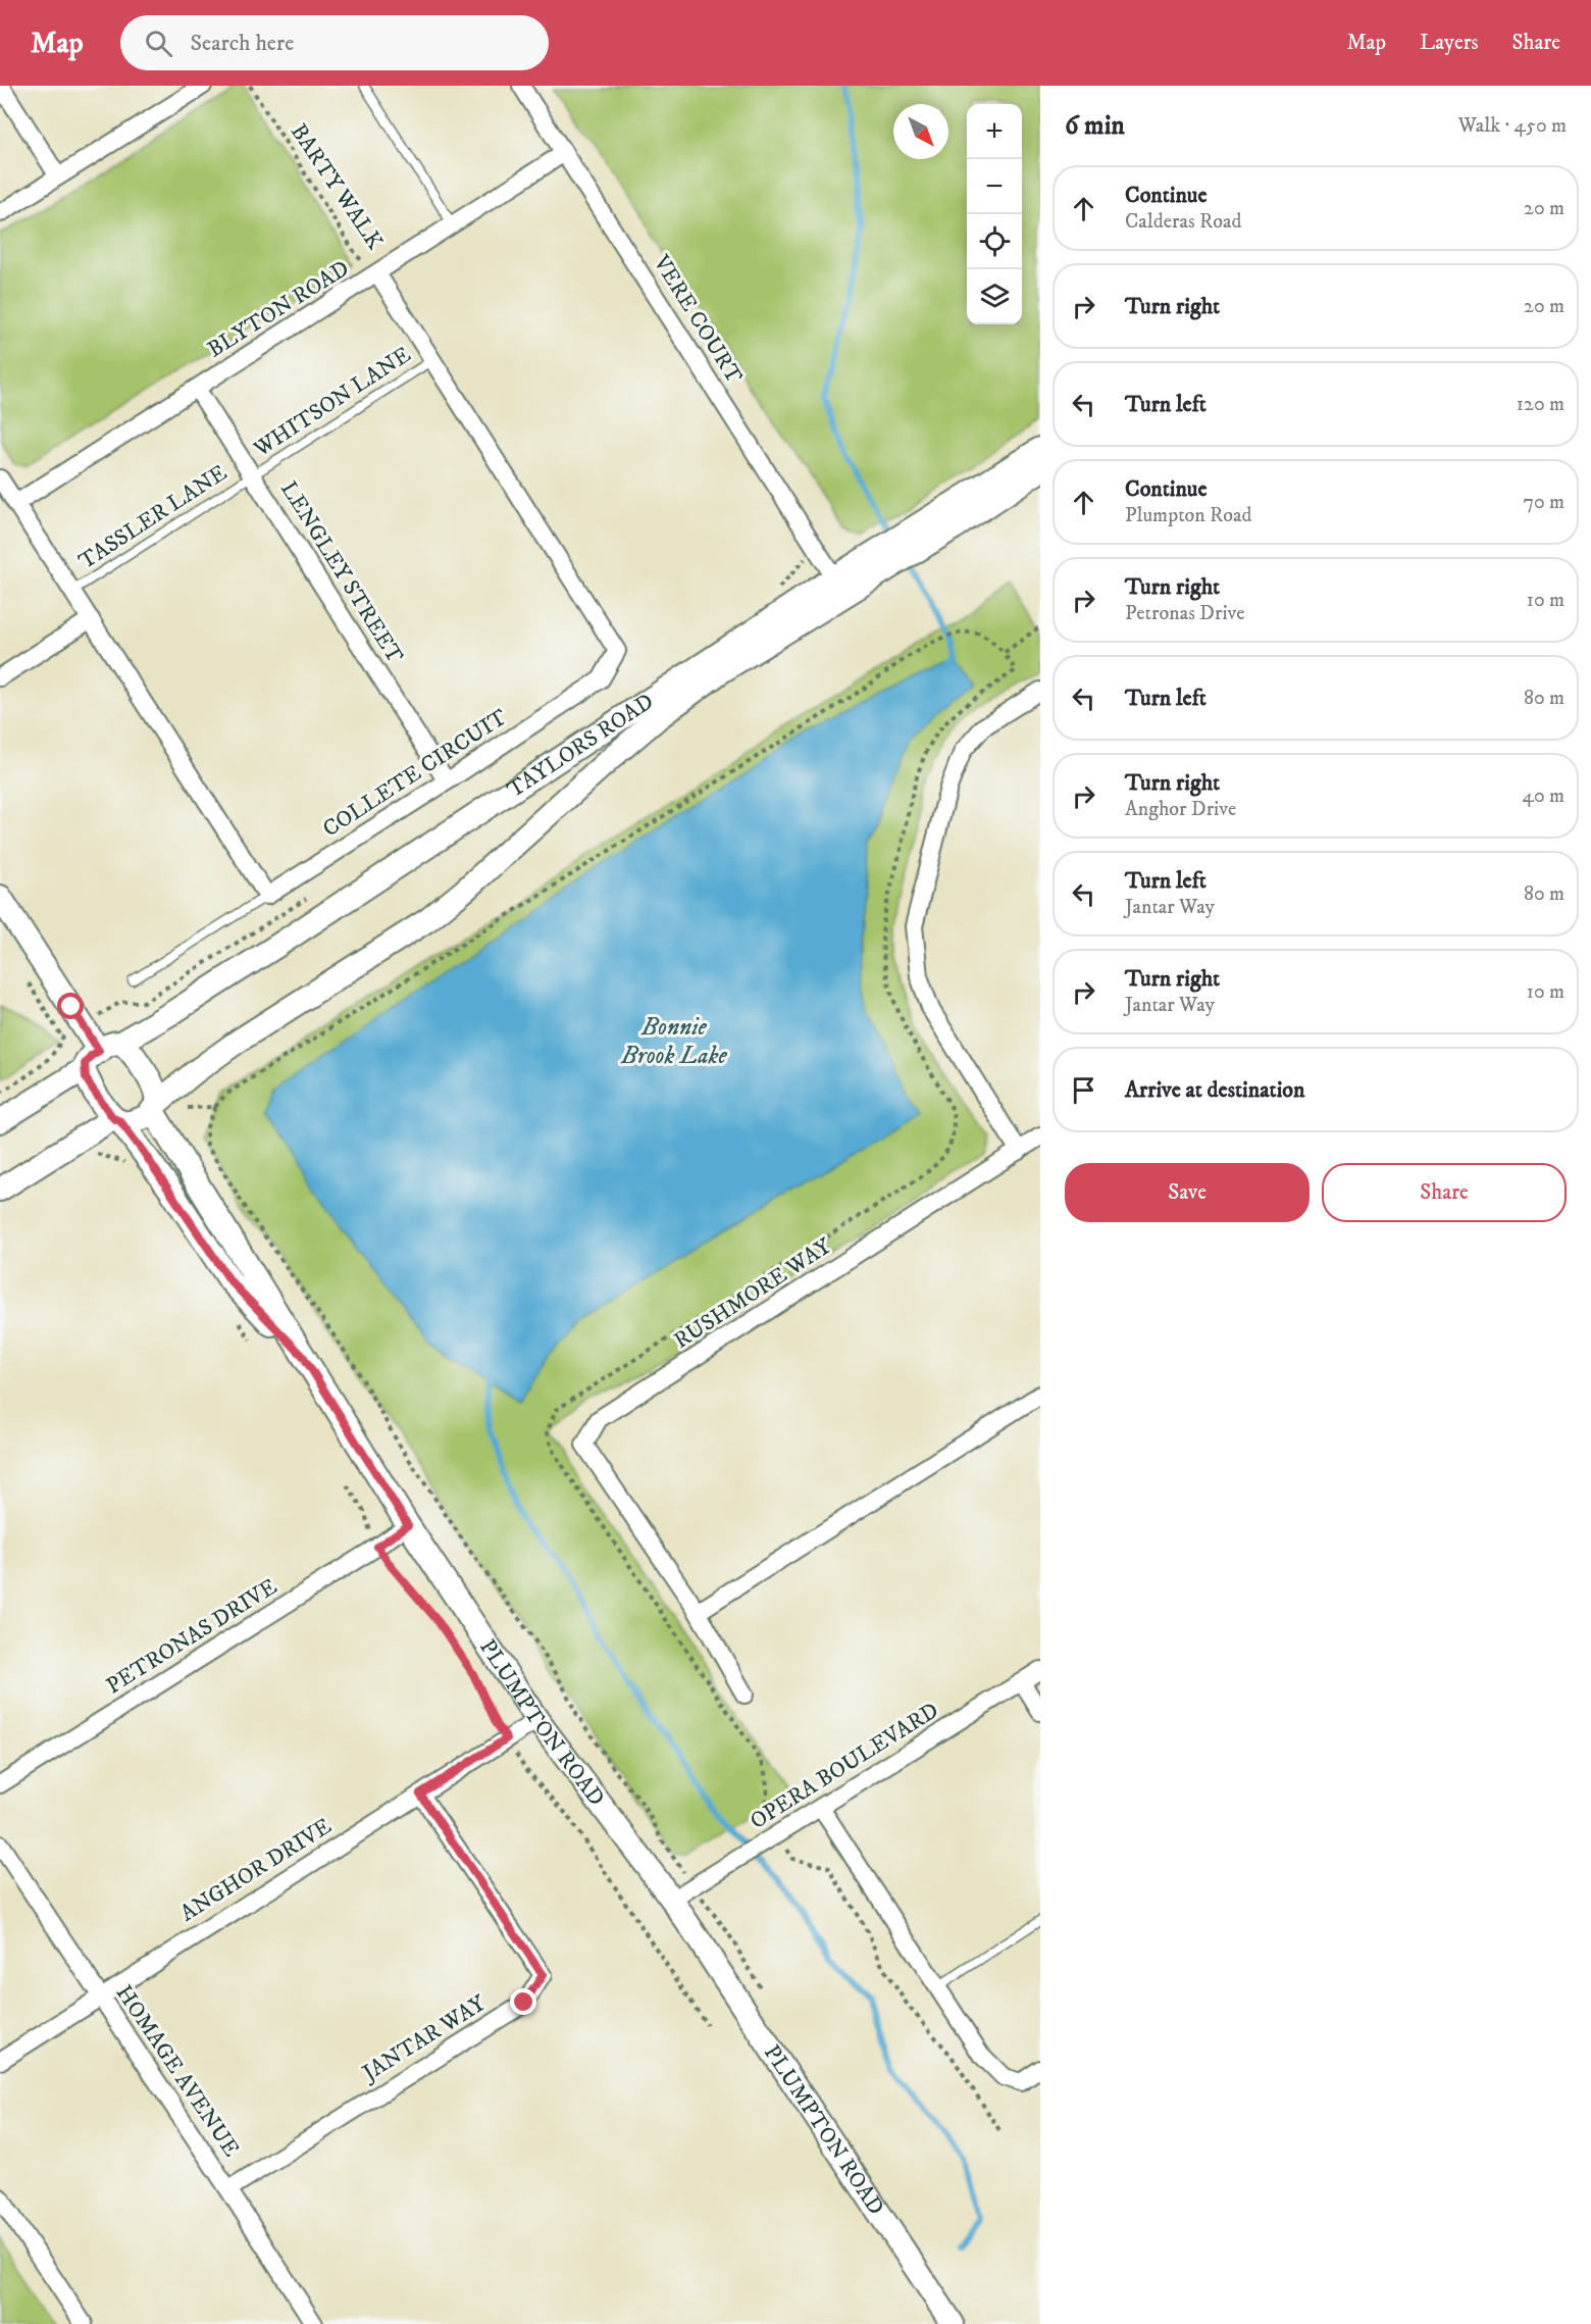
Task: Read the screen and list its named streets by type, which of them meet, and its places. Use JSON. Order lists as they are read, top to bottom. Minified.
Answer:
{"streets":{"street":["BLYTON ROAD","VERE COURT","LENGLEY STREET","TAYLORS ROAD","COLLETE CIRCUIT","RUSHMORE WAY","PETRONAS DRIVE","PLUMPTON ROAD","OPERA BOULEVARD","ANGHOR DRIVE","JANTAR WAY","HOMAGE AVENUE"],"lane":["WHITSON LANE","TASSLER LANE"],"path":["BARTY WALK"]},"crossings":[["BARTY WALK","BLYTON ROAD"],["BARTY WALK","COLLETE CIRCUIT"],["BLYTON ROAD","VERE COURT"],["BLYTON ROAD","LENGLEY STREET"],["BLYTON ROAD","COLLETE CIRCUIT"],["VERE COURT","TAYLORS ROAD"],["WHITSON LANE","TASSLER LANE"],["WHITSON LANE","LENGLEY STREET"],["WHITSON LANE","COLLETE CIRCUIT"],["TASSLER LANE","LENGLEY STREET"],["LENGLEY STREET","COLLETE CIRCUIT"],["TAYLORS ROAD","PLUMPTON ROAD"],["PETRONAS DRIVE","PLUMPTON ROAD"],["PLUMPTON ROAD","OPERA BOULEVARD"],["PLUMPTON ROAD","ANGHOR DRIVE"],["ANGHOR DRIVE","JANTAR WAY"],["ANGHOR DRIVE","HOMAGE AVENUE"],["JANTAR WAY","HOMAGE AVENUE"]],"water":["Bonnie Brook Lake"],"north":"bottom right","page":{"header":"Map","search":"Search here","nav":["Map","Layers","Share"],"heading":["6 min","Walk · 450 m"],"map_buttons":["+","−"],"list":[["Continue","Calderas Road","20 m"],["Turn right","20 m"],["Turn left","120 m"],["Continue","Plumpton Road","70 m"],["Turn right","Petronas Drive","10 m"],["Turn left","80 m"],["Turn right","Anghor Drive","40 m"],["Turn left","Jantar Way","80 m"],["Turn right","Jantar Way","10 m"],"Arrive at destination"],"buttons":["Save","Share"]}}
